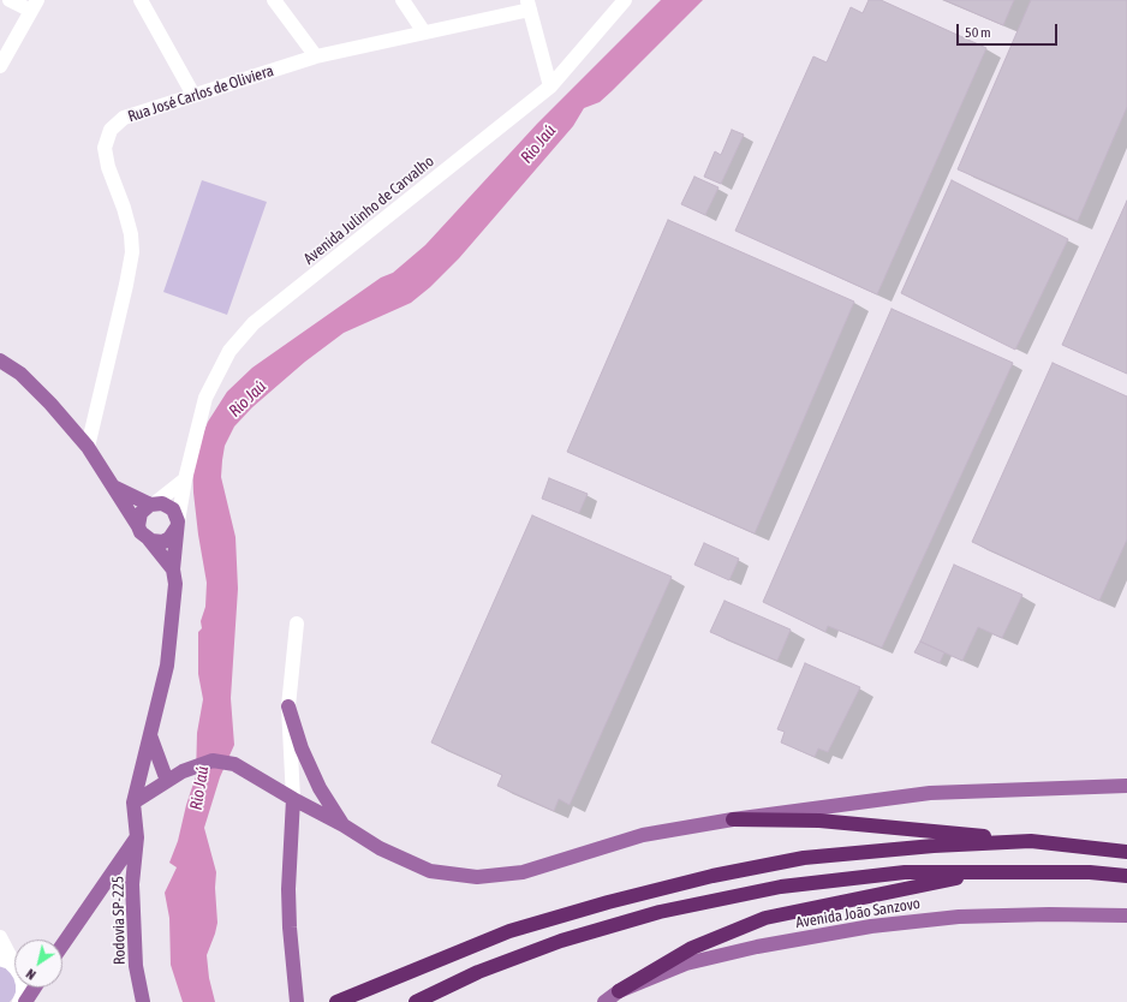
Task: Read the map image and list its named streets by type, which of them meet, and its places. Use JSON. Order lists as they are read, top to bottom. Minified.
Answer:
{"streets":{"main road":["Avenida Julinho de Carvalho","Avenida João Sanzovo","Rodovia SP-225"],"street":["Rua José Carlos de Oliviera"]},"crossings":[["Avenida Julinho de Carvalho","Rodovia SP-225"]],"water":["Rio Jaú"],"scale_bar":"50 m","north":"bottom left"}
